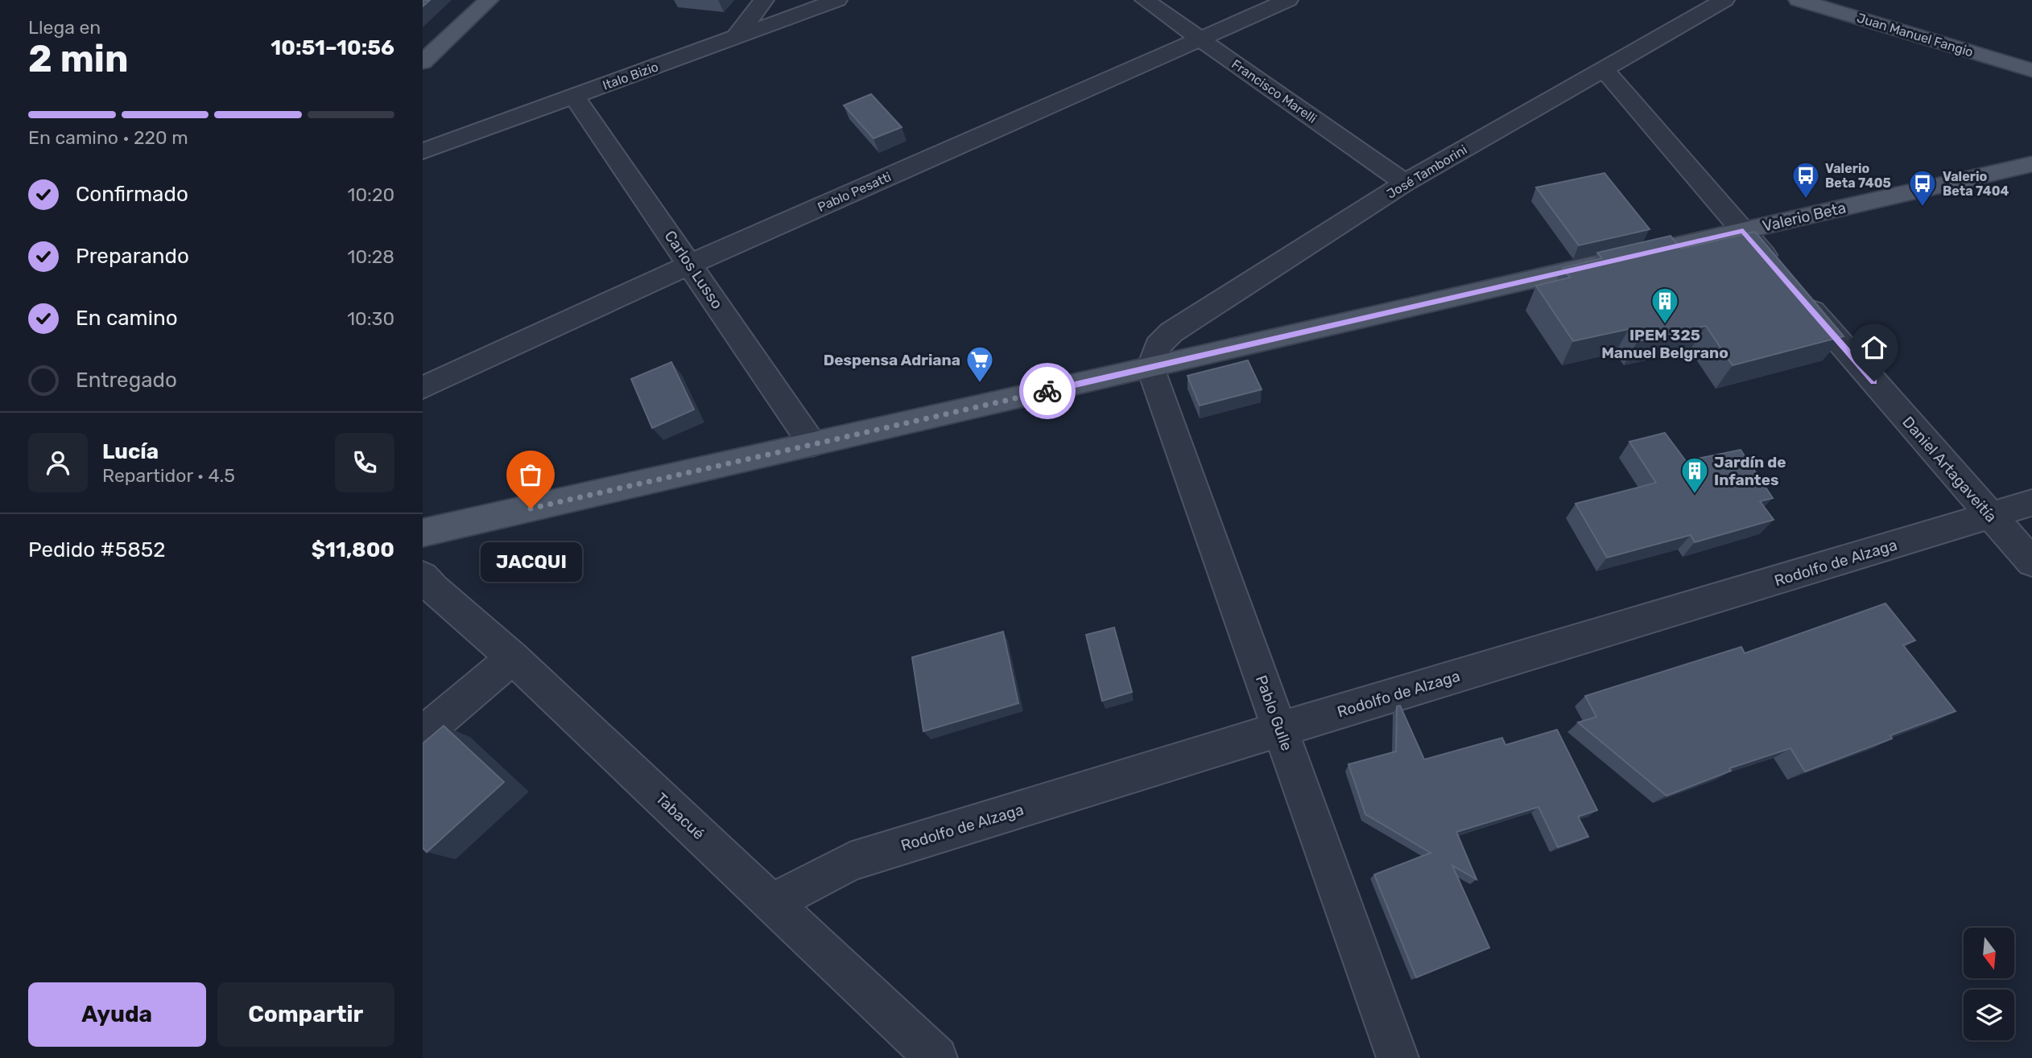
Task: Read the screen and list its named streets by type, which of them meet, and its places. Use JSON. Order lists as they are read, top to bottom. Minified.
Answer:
{"streets":{"main road":["Juan Manuel Fangio","Valerio Beta"],"street":["Italo Bizio","Francisco Marelli","José Tamborini","Pablo Pesatti","Carlos Lusso","Daniel Artagaveitía","Rodolfo de Alzaga","Pablo Gulle","Tabacué"]},"crossings":[["Italo Bizio","Carlos Lusso"],["Francisco Marelli","José Tamborini"],["Francisco Marelli","Pablo Pesatti"],["José Tamborini","Valerio Beta"],["José Tamborini","Daniel Artagaveitía"],["José Tamborini","Pablo Gulle"],["Pablo Pesatti","Carlos Lusso"],["Valerio Beta","Carlos Lusso"],["Valerio Beta","Daniel Artagaveitía"],["Valerio Beta","Pablo Gulle"],["Daniel Artagaveitía","Rodolfo de Alzaga"],["Rodolfo de Alzaga","Pablo Gulle"],["Rodolfo de Alzaga","Tabacué"]],"places":{"bus stop":["Valerio Beta 7405","Valerio Beta 7404"],"building":["IPEM 325 Manuel Belgrano","Jardín de Infantes"],"supermarket":["Despensa Adriana"],"other":["JACQUI"]},"north":"bottom","page":{"heading":["2 min","Llega en","10:51–10:56"],"panel":["Lucía","Repartidor · 4.5","Pedido #5852","$11,800"],"bar":"En camino · 220 m","list":[["Confirmado","10:20"],["Preparando","10:28"],["En camino","10:30"],"Entregado"],"bubble":"JACQUI","buttons":["Ayuda","Compartir"]}}
